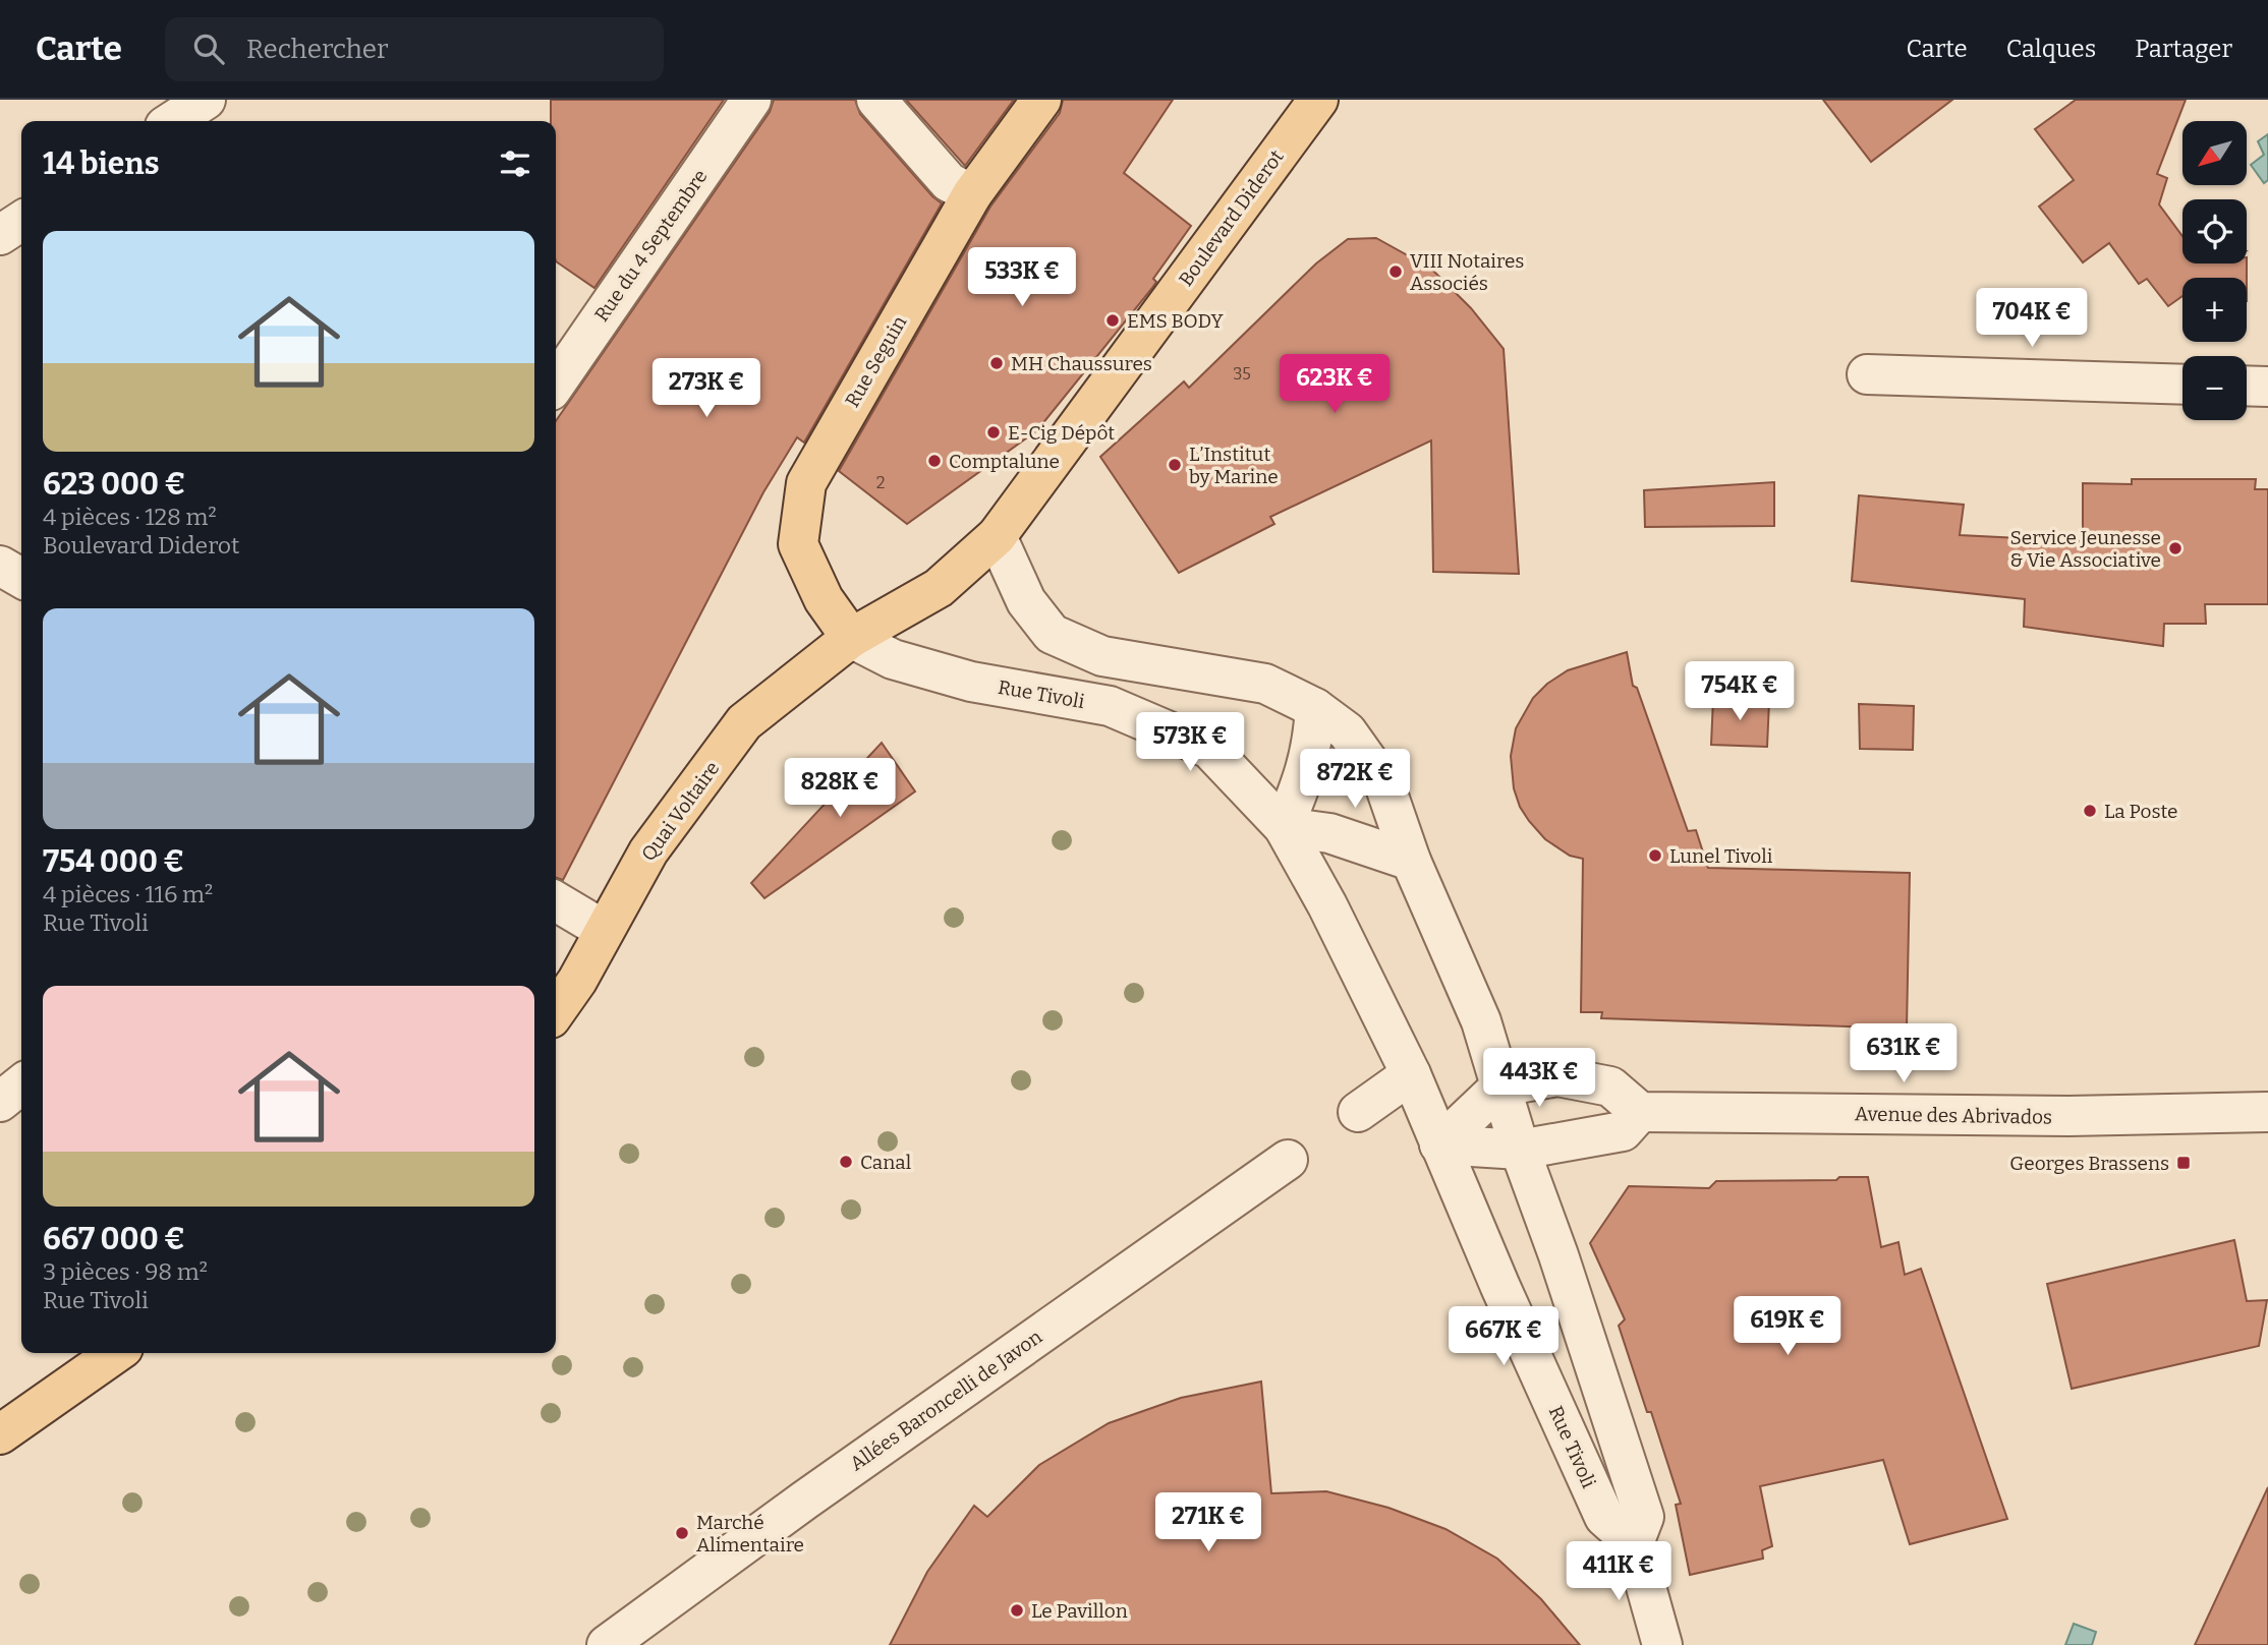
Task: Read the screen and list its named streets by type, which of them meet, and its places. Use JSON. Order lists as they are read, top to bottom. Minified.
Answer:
{"streets":{"main road":["Boulevard Diderot","Rue Seguin","Quai Voltaire"],"street":["Rue du 4 Septembre","Rue Tivoli","Avenue des Abrivados","Allées Baroncelli de Javon"]},"crossings":[["Boulevard Diderot","Rue Seguin"],["Boulevard Diderot","Rue Tivoli"],["Boulevard Diderot","Quai Voltaire"],["Rue Seguin","Rue Tivoli"],["Rue Seguin","Quai Voltaire"],["Rue Tivoli","Quai Voltaire"]],"places":{"other":["VIII Notaires Associés","EMS BODY","MH Chaussures","E-Cig Dépôt","Comptalune","L’Institut by Marine","Service Jeunesse & Vie Associative","La Poste","Lunel Tivoli","Canal","Marché Alimentaire","Le Pavillon"],"transit":["Georges Brassens"]},"house_numbers":["35","2"],"north":"bottom left","page":{"header":"Carte","search":"Rechercher","nav":["Carte","Calques","Partager"],"map_buttons":["+","−"],"heading":"14 biens","list":[{"name":"623 000 €","note":"4 pièces · 128 m² · Boulevard Diderot"},{"name":"754 000 €","note":"4 pièces · 116 m² · Rue Tivoli"},{"name":"667 000 €","note":"3 pièces · 98 m² · Rue Tivoli"}],"price":["533K €","704K €","623K €","273K €","754K €","573K €","872K €","828K €","631K €","443K €","619K €","667K €","271K €","411K €"]}}
